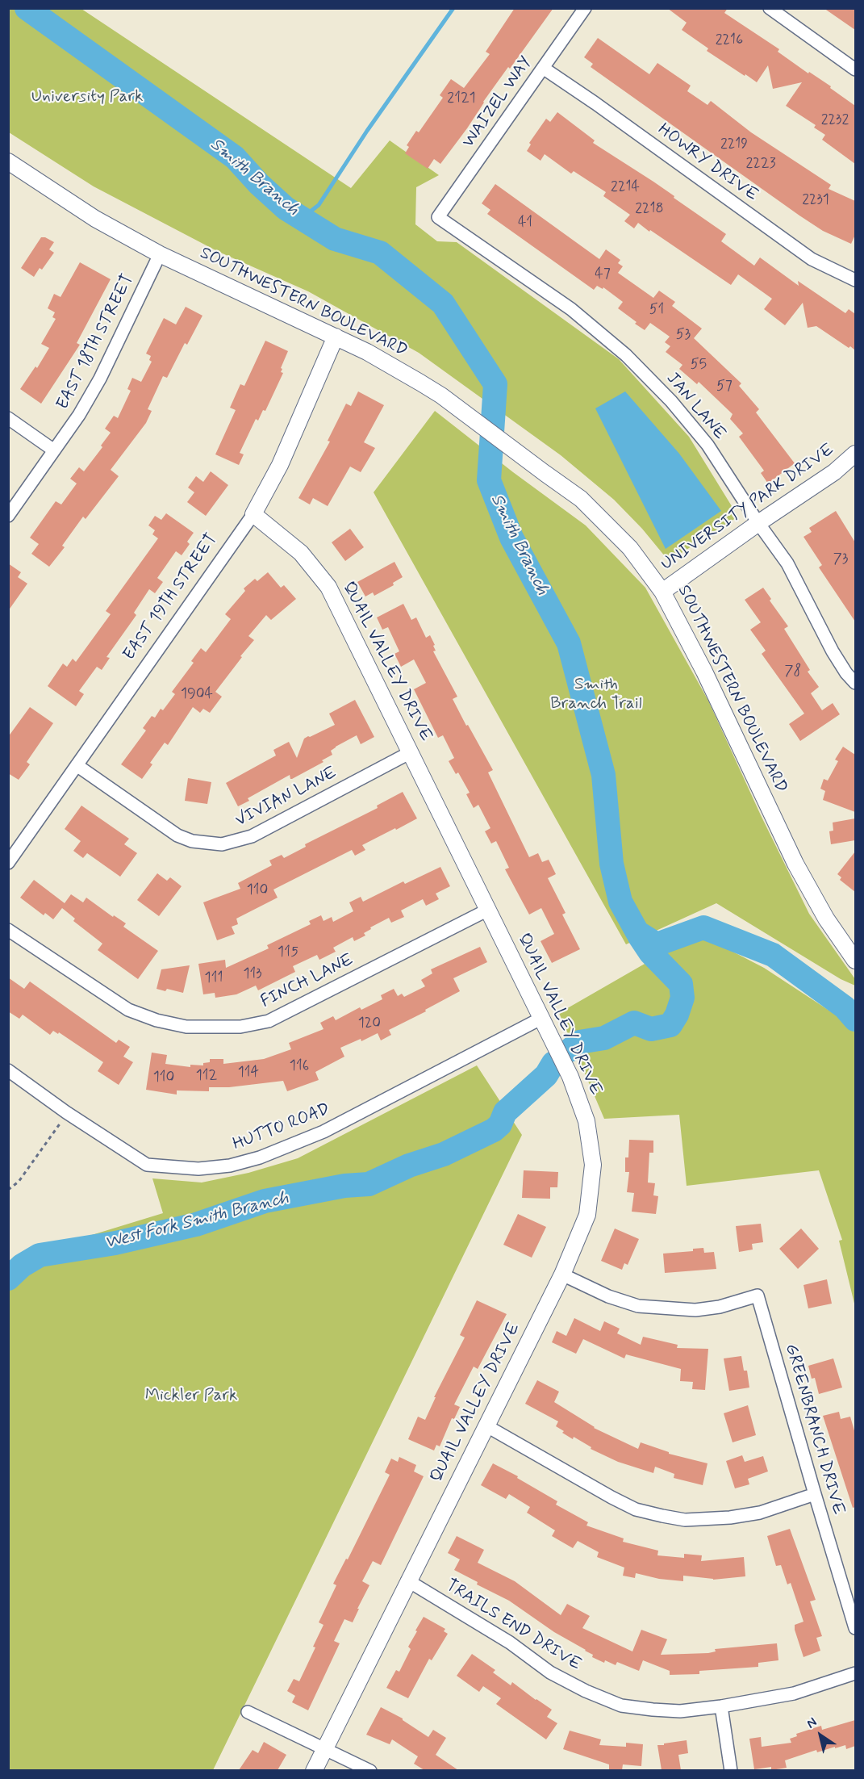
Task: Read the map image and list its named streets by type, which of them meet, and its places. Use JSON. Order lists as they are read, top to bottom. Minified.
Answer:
{"streets":{"street":["WAIZEL WAY","HOWRY DRIVE","SOUTHWESTERN BOULEVARD","EAST 18TH STREET","JAN LANE","UNIVERSITY PARK DRIVE","EAST 19TH STREET","QUAIL VALLEY DRIVE","VIVIAN LANE","FINCH LANE","HUTTO ROAD","GREENBRANCH DRIVE","TRAILS END DRIVE"]},"crossings":[["WAIZEL WAY","HOWRY DRIVE"],["WAIZEL WAY","JAN LANE"],["SOUTHWESTERN BOULEVARD","EAST 18TH STREET"],["SOUTHWESTERN BOULEVARD","UNIVERSITY PARK DRIVE"],["SOUTHWESTERN BOULEVARD","EAST 19TH STREET"],["JAN LANE","UNIVERSITY PARK DRIVE"],["EAST 19TH STREET","QUAIL VALLEY DRIVE"],["EAST 19TH STREET","VIVIAN LANE"],["QUAIL VALLEY DRIVE","VIVIAN LANE"],["QUAIL VALLEY DRIVE","FINCH LANE"],["QUAIL VALLEY DRIVE","HUTTO ROAD"],["QUAIL VALLEY DRIVE","GREENBRANCH DRIVE"],["QUAIL VALLEY DRIVE","TRAILS END DRIVE"]],"water":["Smith Branch","West Fork Smith Branch"],"parks":["University Park","Smith Branch Trail","Mickler Park"],"house_numbers":["2216","2121","2232","2219","2223","2214","2231","2218","41","47","51","53","55","57","73","78","1904","110","115","113","111","120","116","114","112","110"],"north":"top left"}
